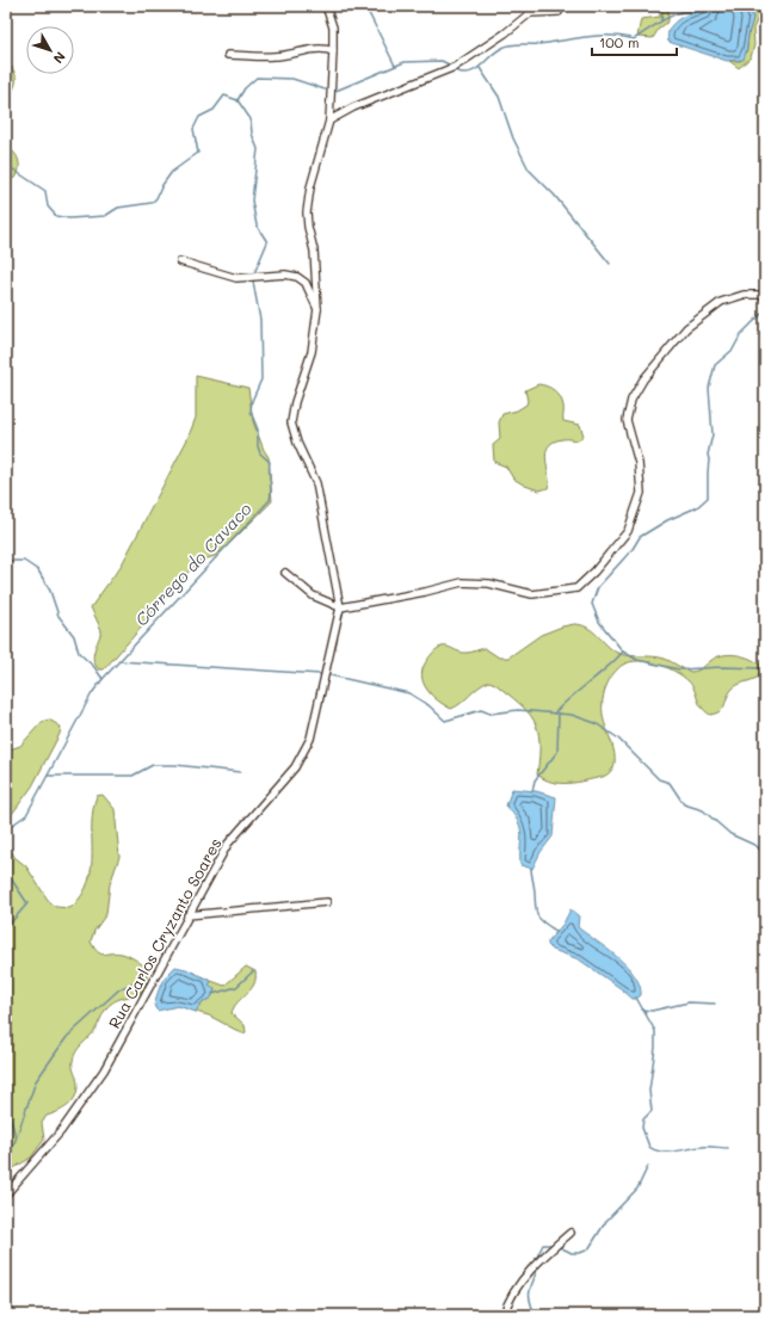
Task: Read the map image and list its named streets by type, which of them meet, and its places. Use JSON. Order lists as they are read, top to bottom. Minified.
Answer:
{"streets":{"street":["Rua Carlos Cryzanto Soares"]},"water":["Córrego do Cavaco"],"scale_bar":"100 m","north":"bottom right"}
